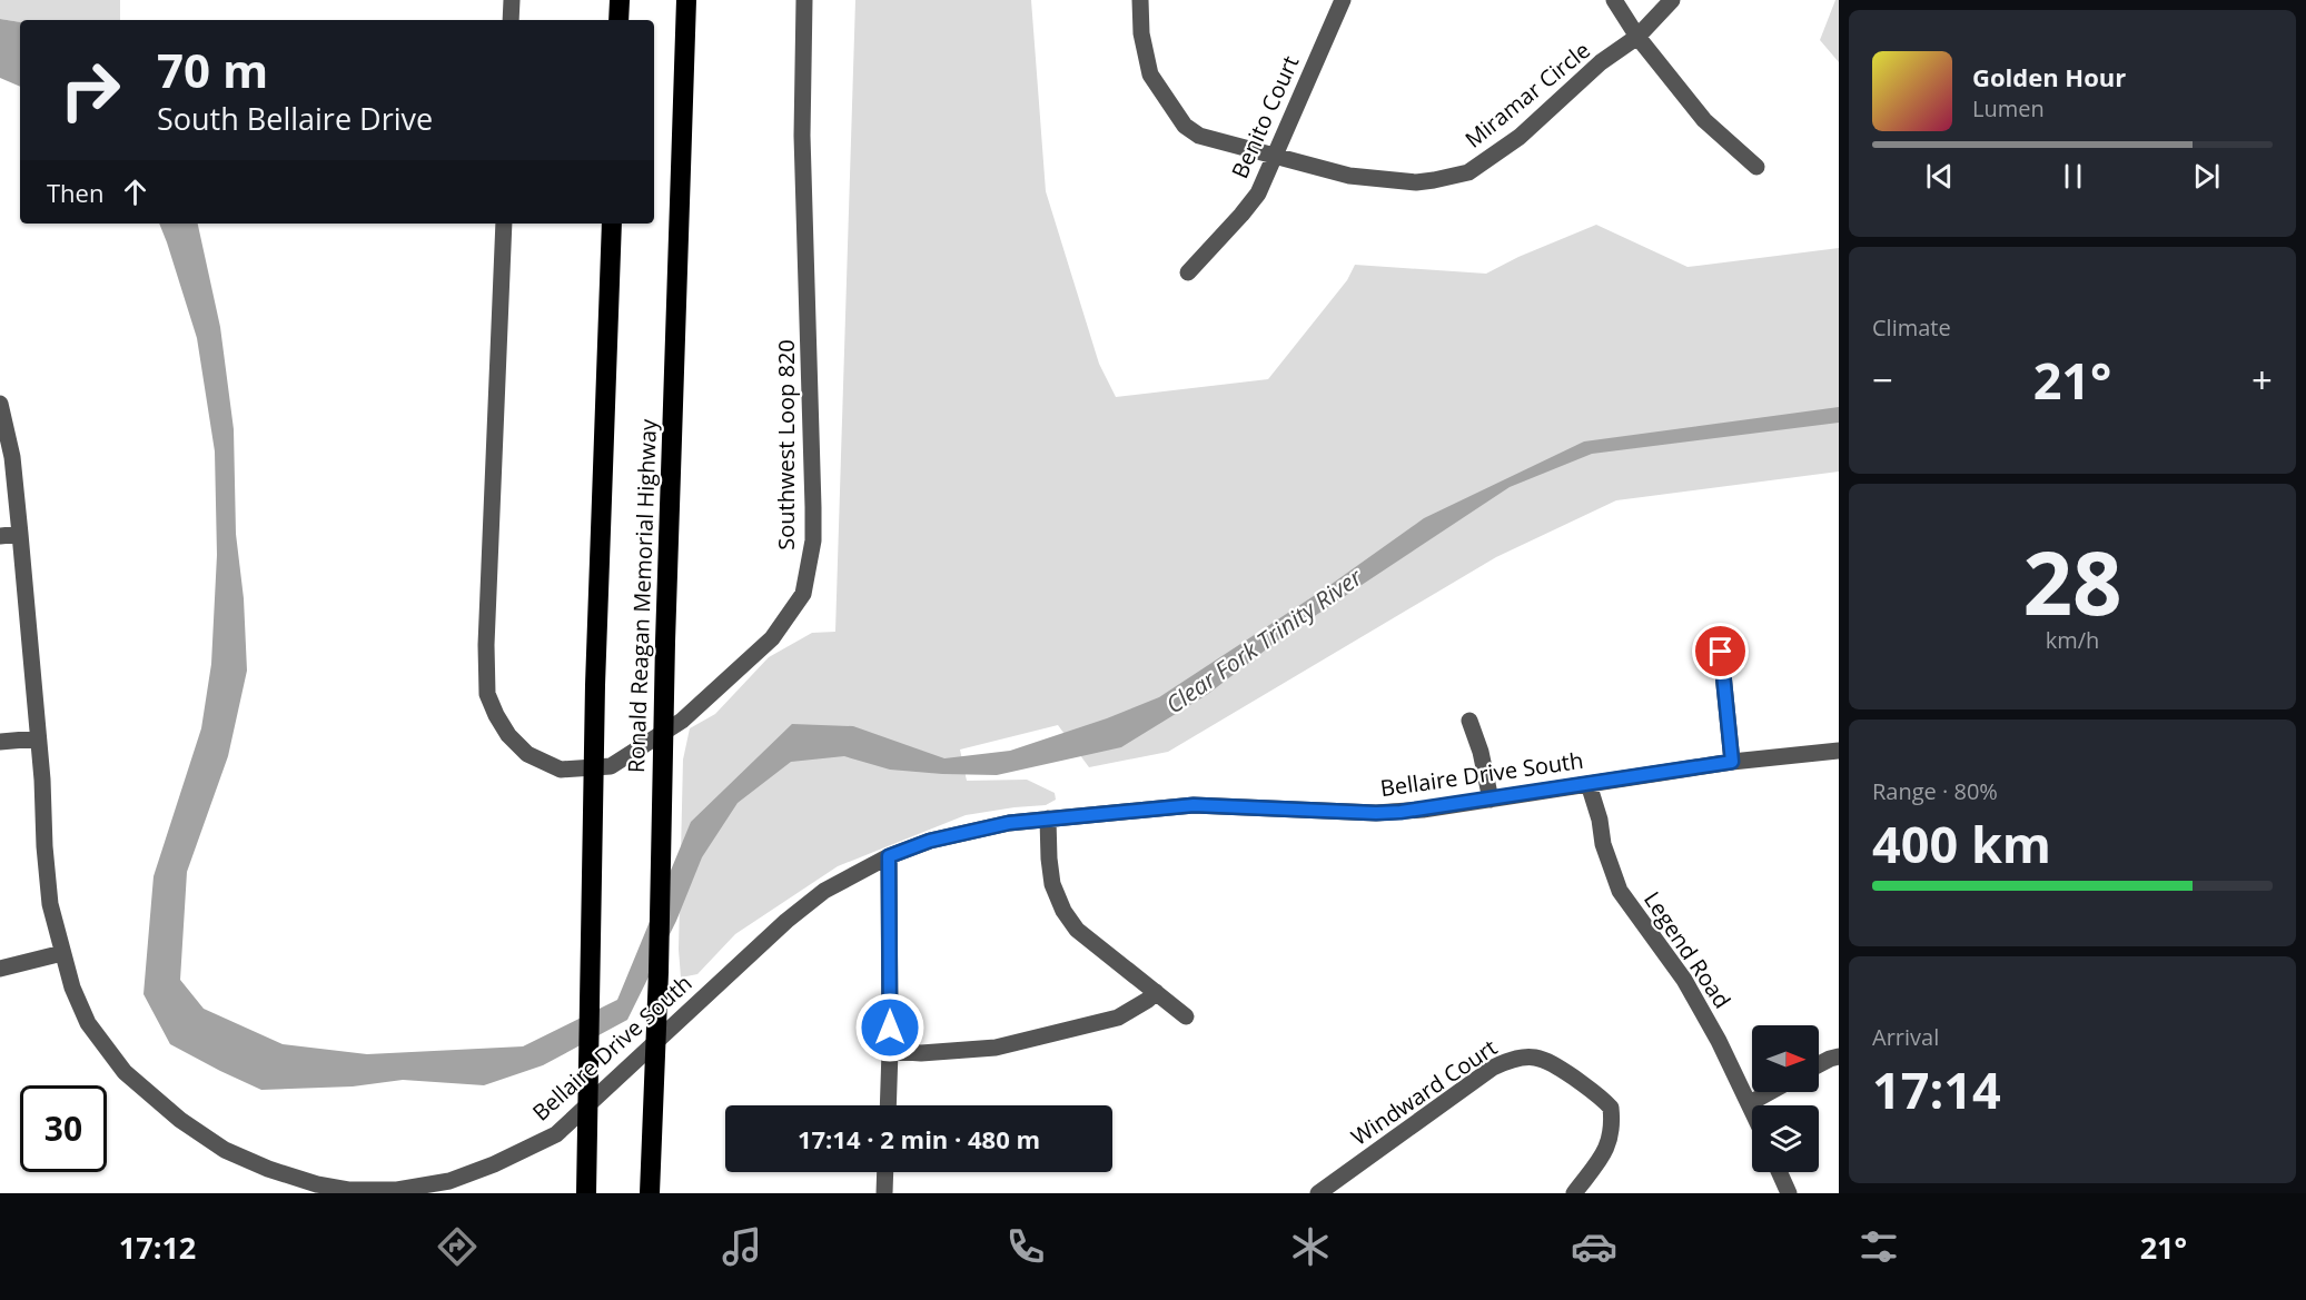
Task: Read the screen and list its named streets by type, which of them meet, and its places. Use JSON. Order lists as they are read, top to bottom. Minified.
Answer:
{"streets":{"highway":["Ronald Reagan Memorial Highway"],"street":["Miramar Circle","Benito Court","Southwest Loop 820","Bellaire Drive South","Legend Road","Windward Court"]},"crossings":[["Miramar Circle","Benito Court"],["Bellaire Drive South","Legend Road"]],"water":["Clear Fork Trinity River"],"north":"right","page":{"turn":["70 m","South Bellaire Drive"],"song":["Golden Hour","Lumen"],"then":"Then","tile":["Climate",["28","km/h"],["Range · 80%","400 km"],["Arrival","17:14"]],"heat":["−","21°","+"],"limit":"30","trip":"17:14 · 2 min · 480 m","tabs":["17:12","21°"]}}
